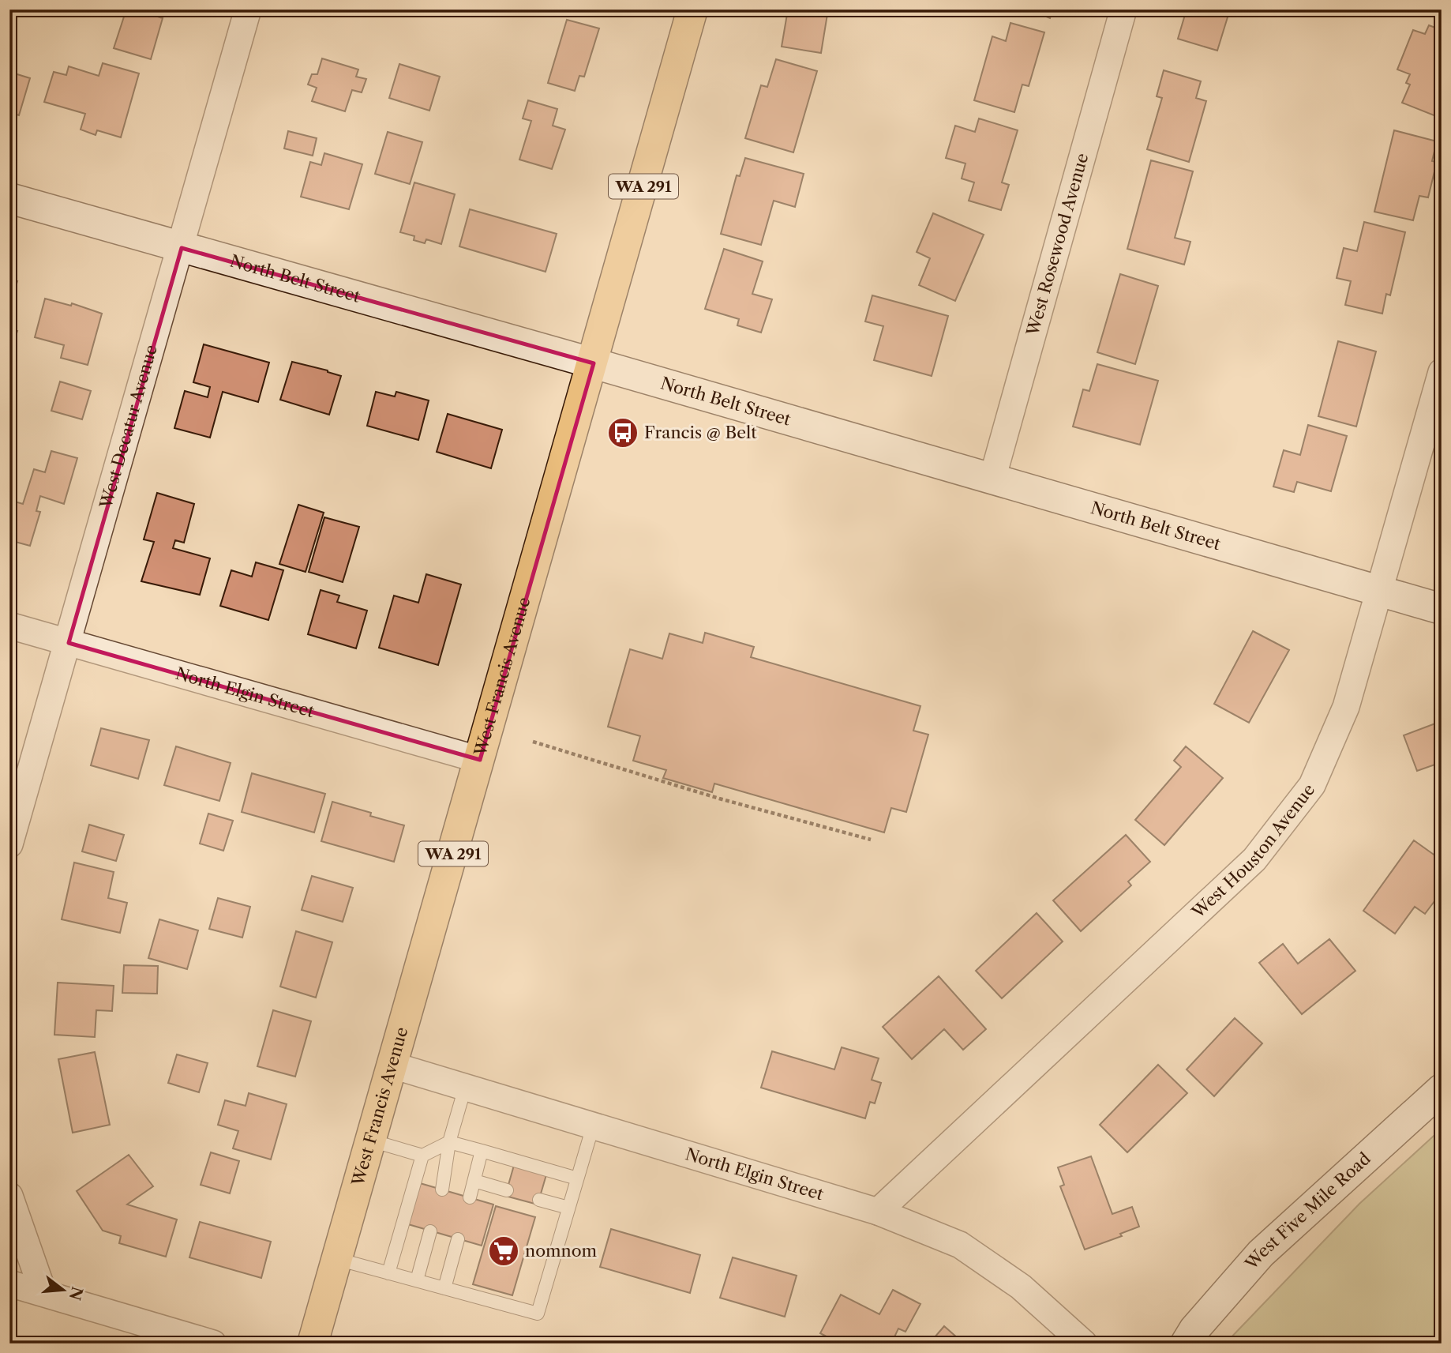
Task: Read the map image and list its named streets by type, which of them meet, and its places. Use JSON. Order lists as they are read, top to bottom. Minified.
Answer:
{"streets":{"main road":["WA 291","West Francis Avenue"],"street":["West Rosewood Avenue","North Belt Street","West Decatur Avenue","North Elgin Street","West Houston Avenue","West Five Mile Road"]},"crossings":[["West Rosewood Avenue","North Belt Street"],["North Belt Street","West Decatur Avenue"],["North Belt Street","West Francis Avenue"],["North Belt Street","West Houston Avenue"],["West Decatur Avenue","North Elgin Street"],["West Francis Avenue","North Elgin Street"],["North Elgin Street","West Houston Avenue"]],"places":{"bus stop":["Francis @ Belt"],"supermarket":["nomnom"]},"north":"right"}
